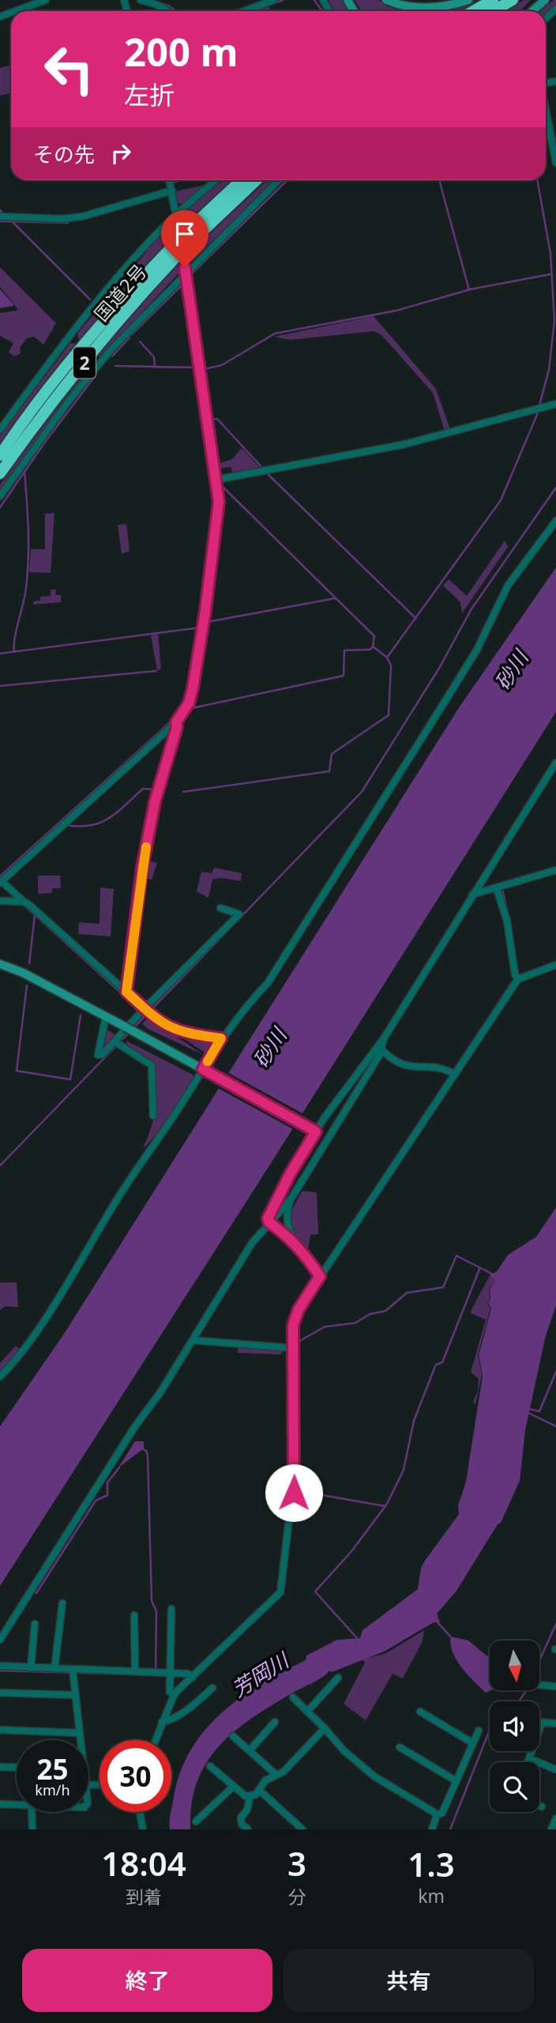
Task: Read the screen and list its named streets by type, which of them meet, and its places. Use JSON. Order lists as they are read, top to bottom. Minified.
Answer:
{"streets":{"highway":["国道2号","2"]},"water":["砂川","芳岡川"],"north":"bottom","page":{"turn":["200 m","左折"],"then":"その先","speed":"25 km/h","limit":"30","eta":["18:04","到着","3","分","1.3","km"],"buttons":["終了","共有"]}}
